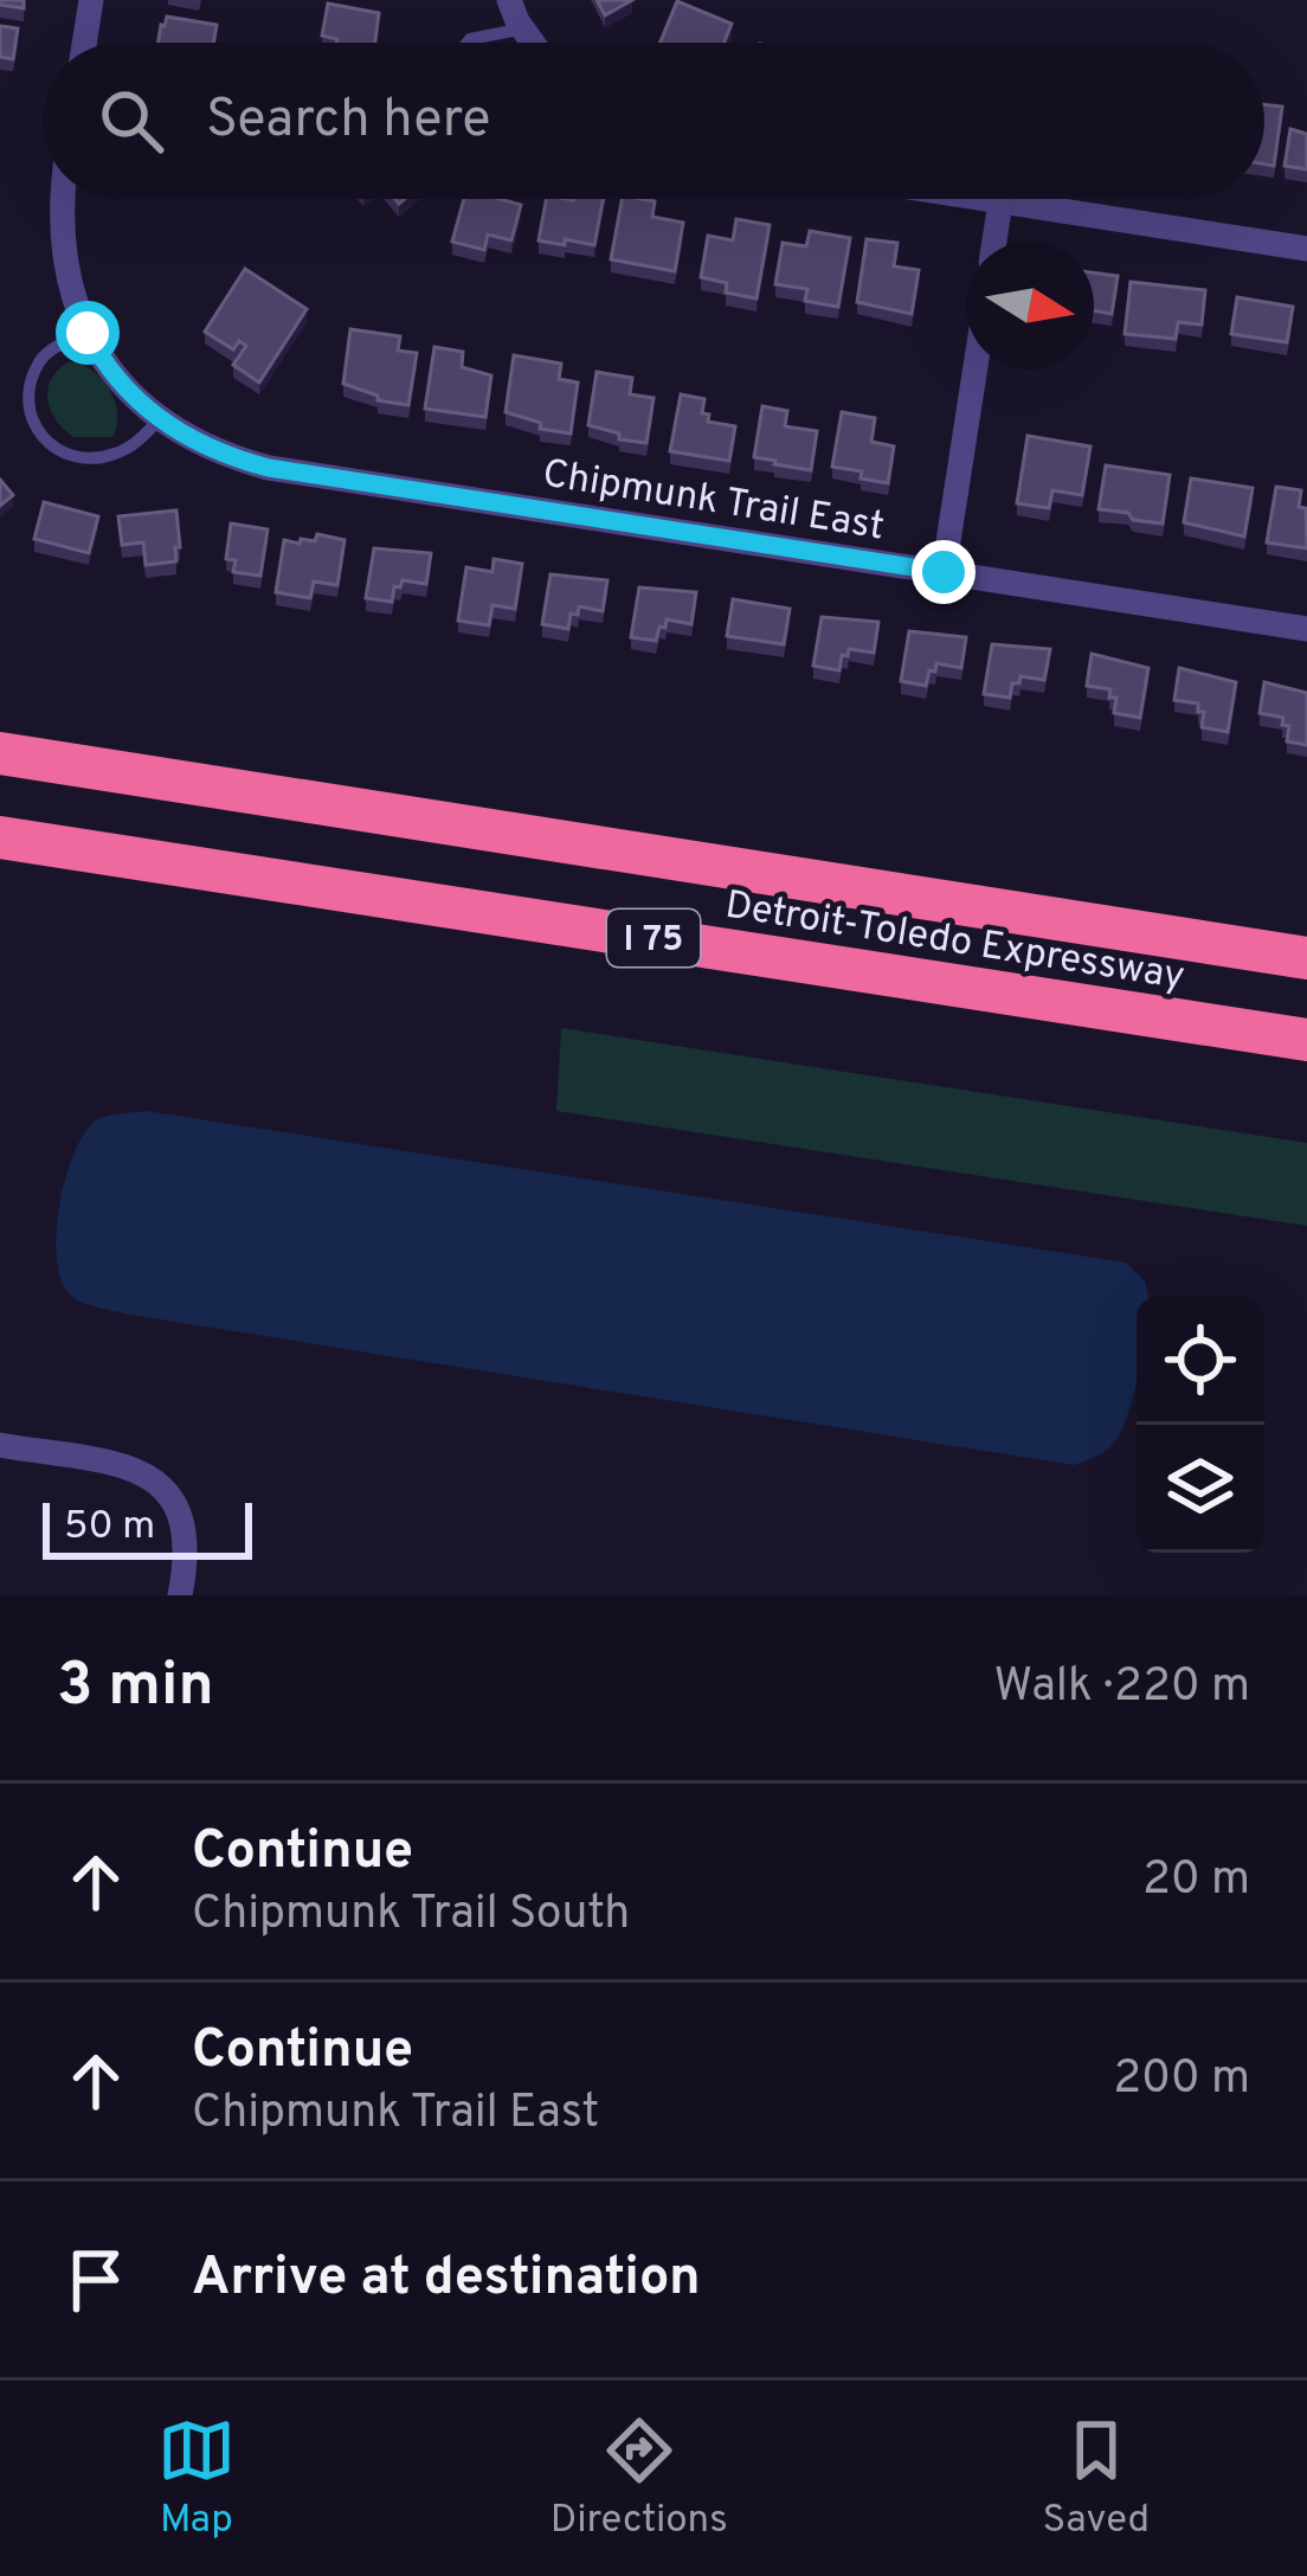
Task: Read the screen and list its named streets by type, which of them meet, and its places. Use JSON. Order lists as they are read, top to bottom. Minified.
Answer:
{"streets":{"highway":["I 75","Detroit-Toledo Expressway"],"street":["Chipmunk Trail East"]},"scale_bar":"50 m","north":"right","page":{"search":"Search here","scale":"50 m","heading":["3 min","Walk · 220 m"],"list":[["Continue","Chipmunk Trail South","20 m"],["Continue","Chipmunk Trail East","200 m"],"Arrive at destination"],"nav":["Map","Directions","Saved"]}}
